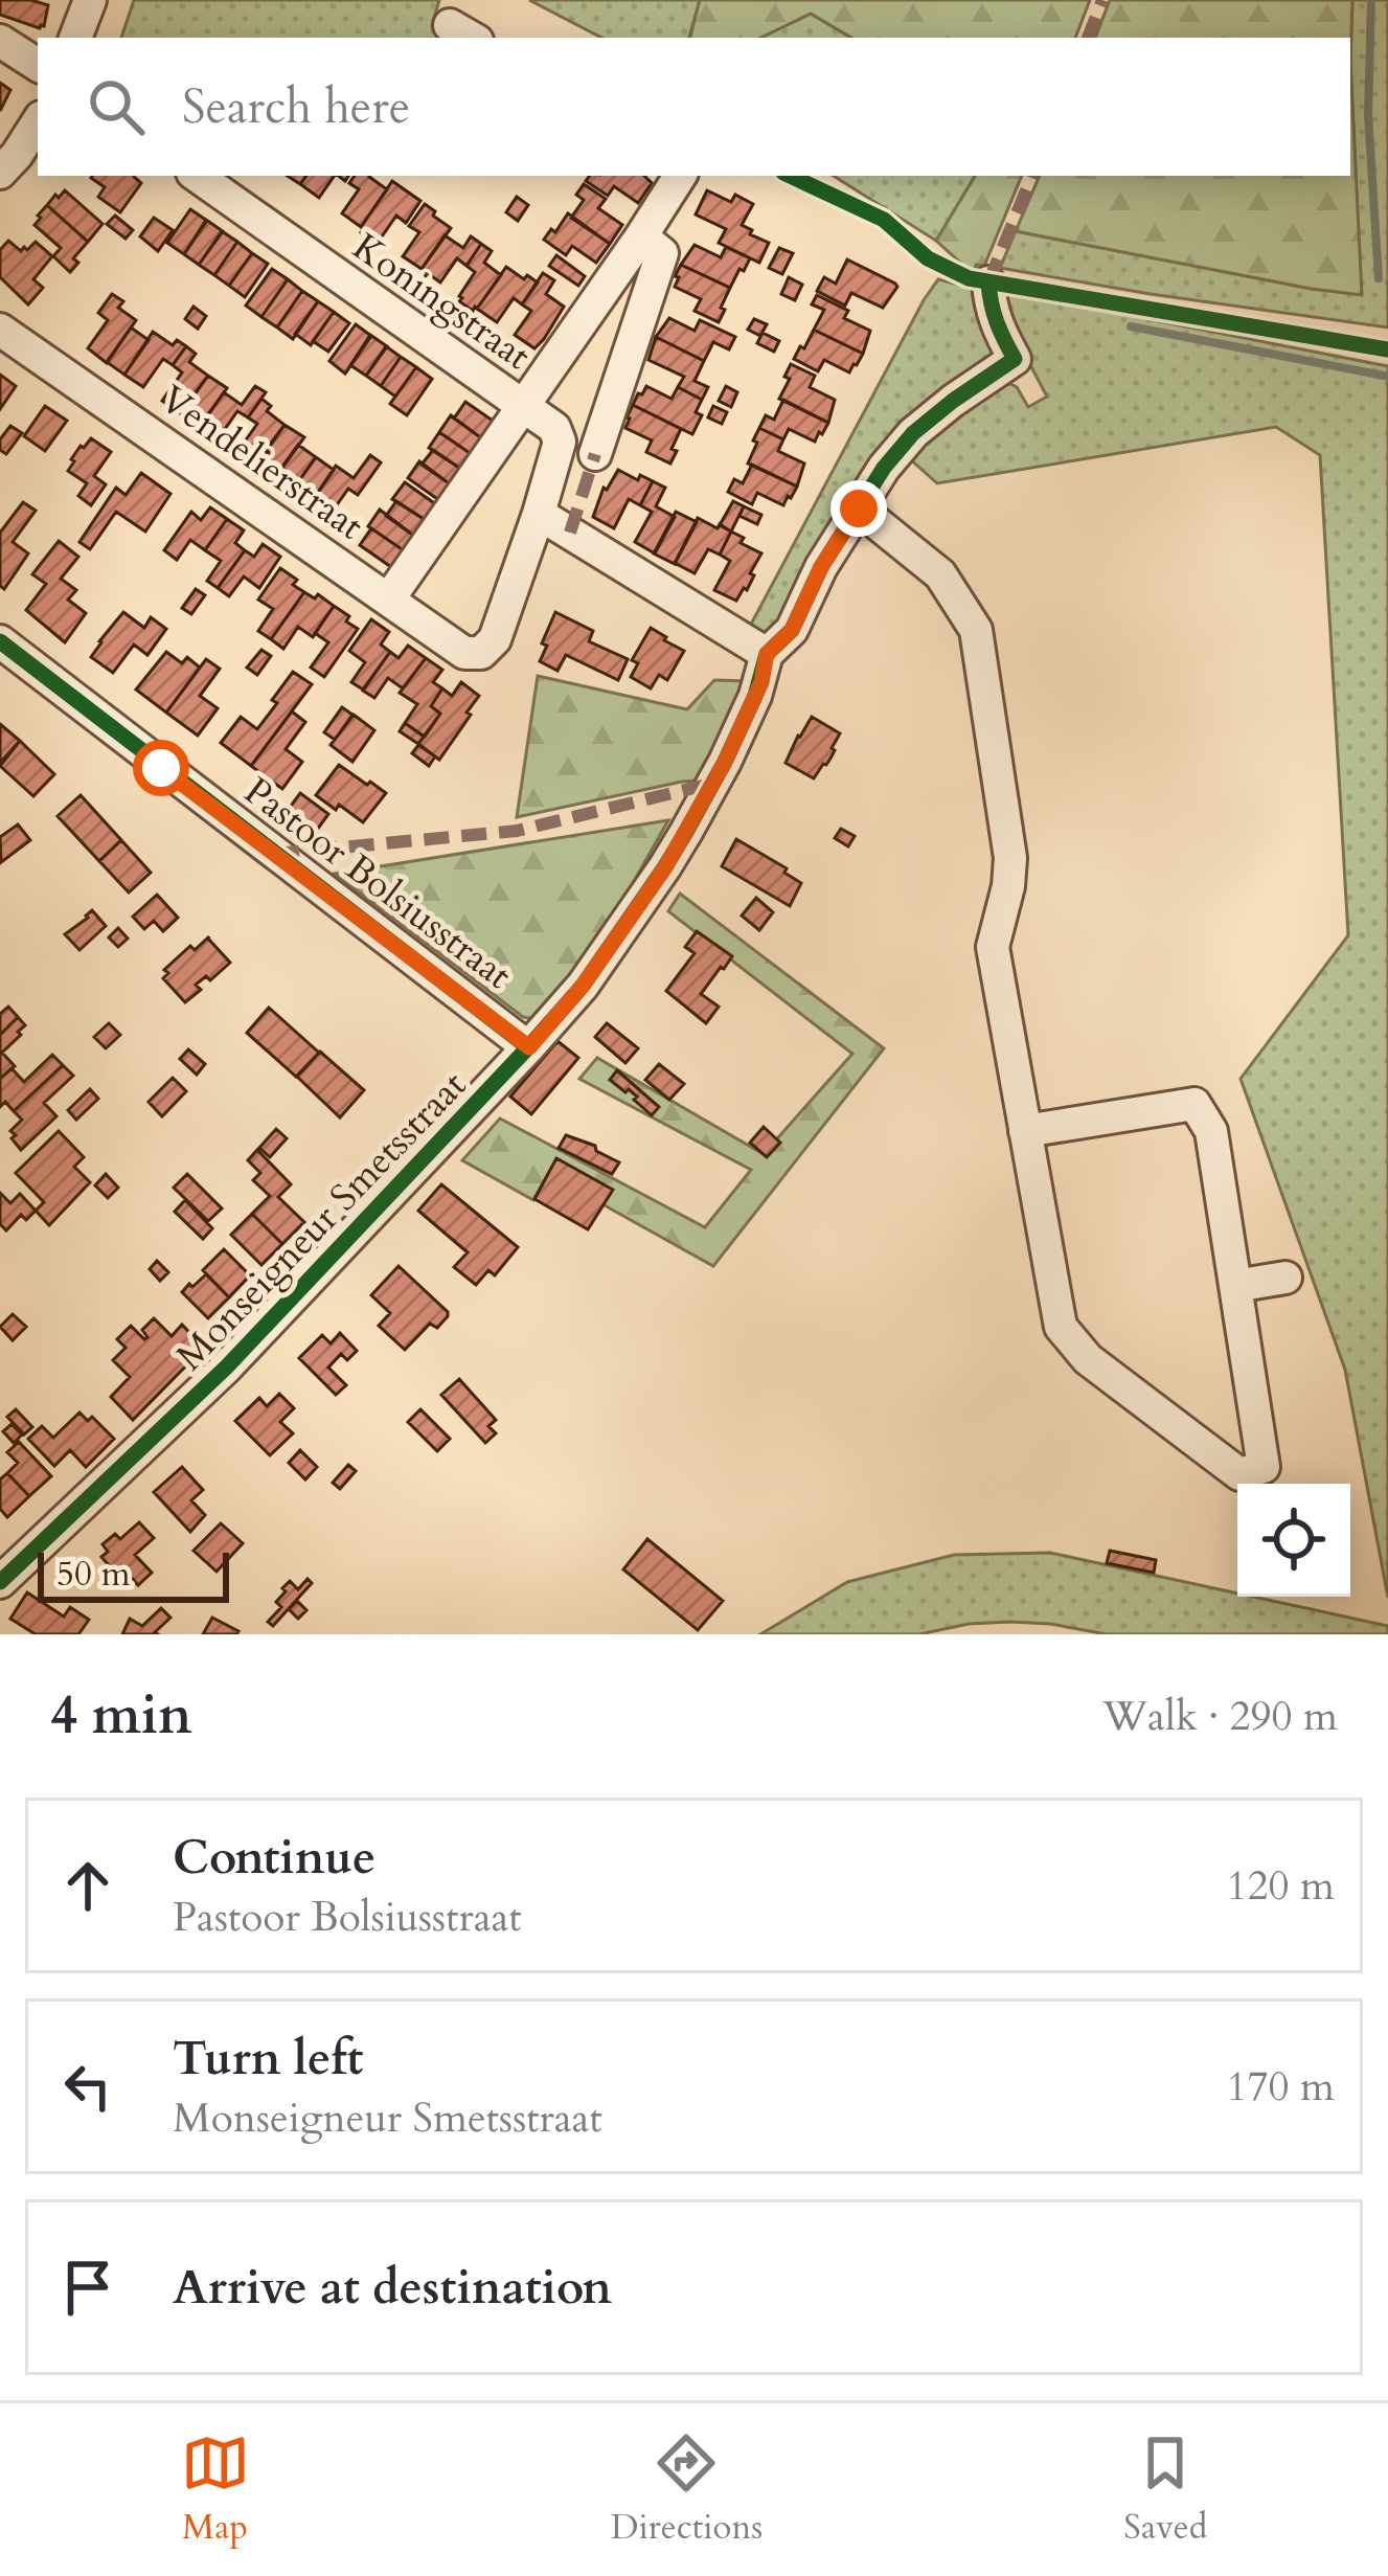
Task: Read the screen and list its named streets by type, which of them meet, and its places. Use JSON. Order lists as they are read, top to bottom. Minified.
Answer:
{"streets":{"street":["Koningstraat","Vendelierstraat","Pastoor Bolsiusstraat","Monseigneur Smetsstraat"]},"crossings":[["Koningstraat","Vendelierstraat"],["Pastoor Bolsiusstraat","Monseigneur Smetsstraat"]],"scale_bar":"50 m","page":{"search":"Search here","scale":"50 m","heading":["4 min","Walk · 290 m"],"list":[["Continue","Pastoor Bolsiusstraat","120 m"],["Turn left","Monseigneur Smetsstraat","170 m"],"Arrive at destination"],"nav":["Map","Directions","Saved"]}}
